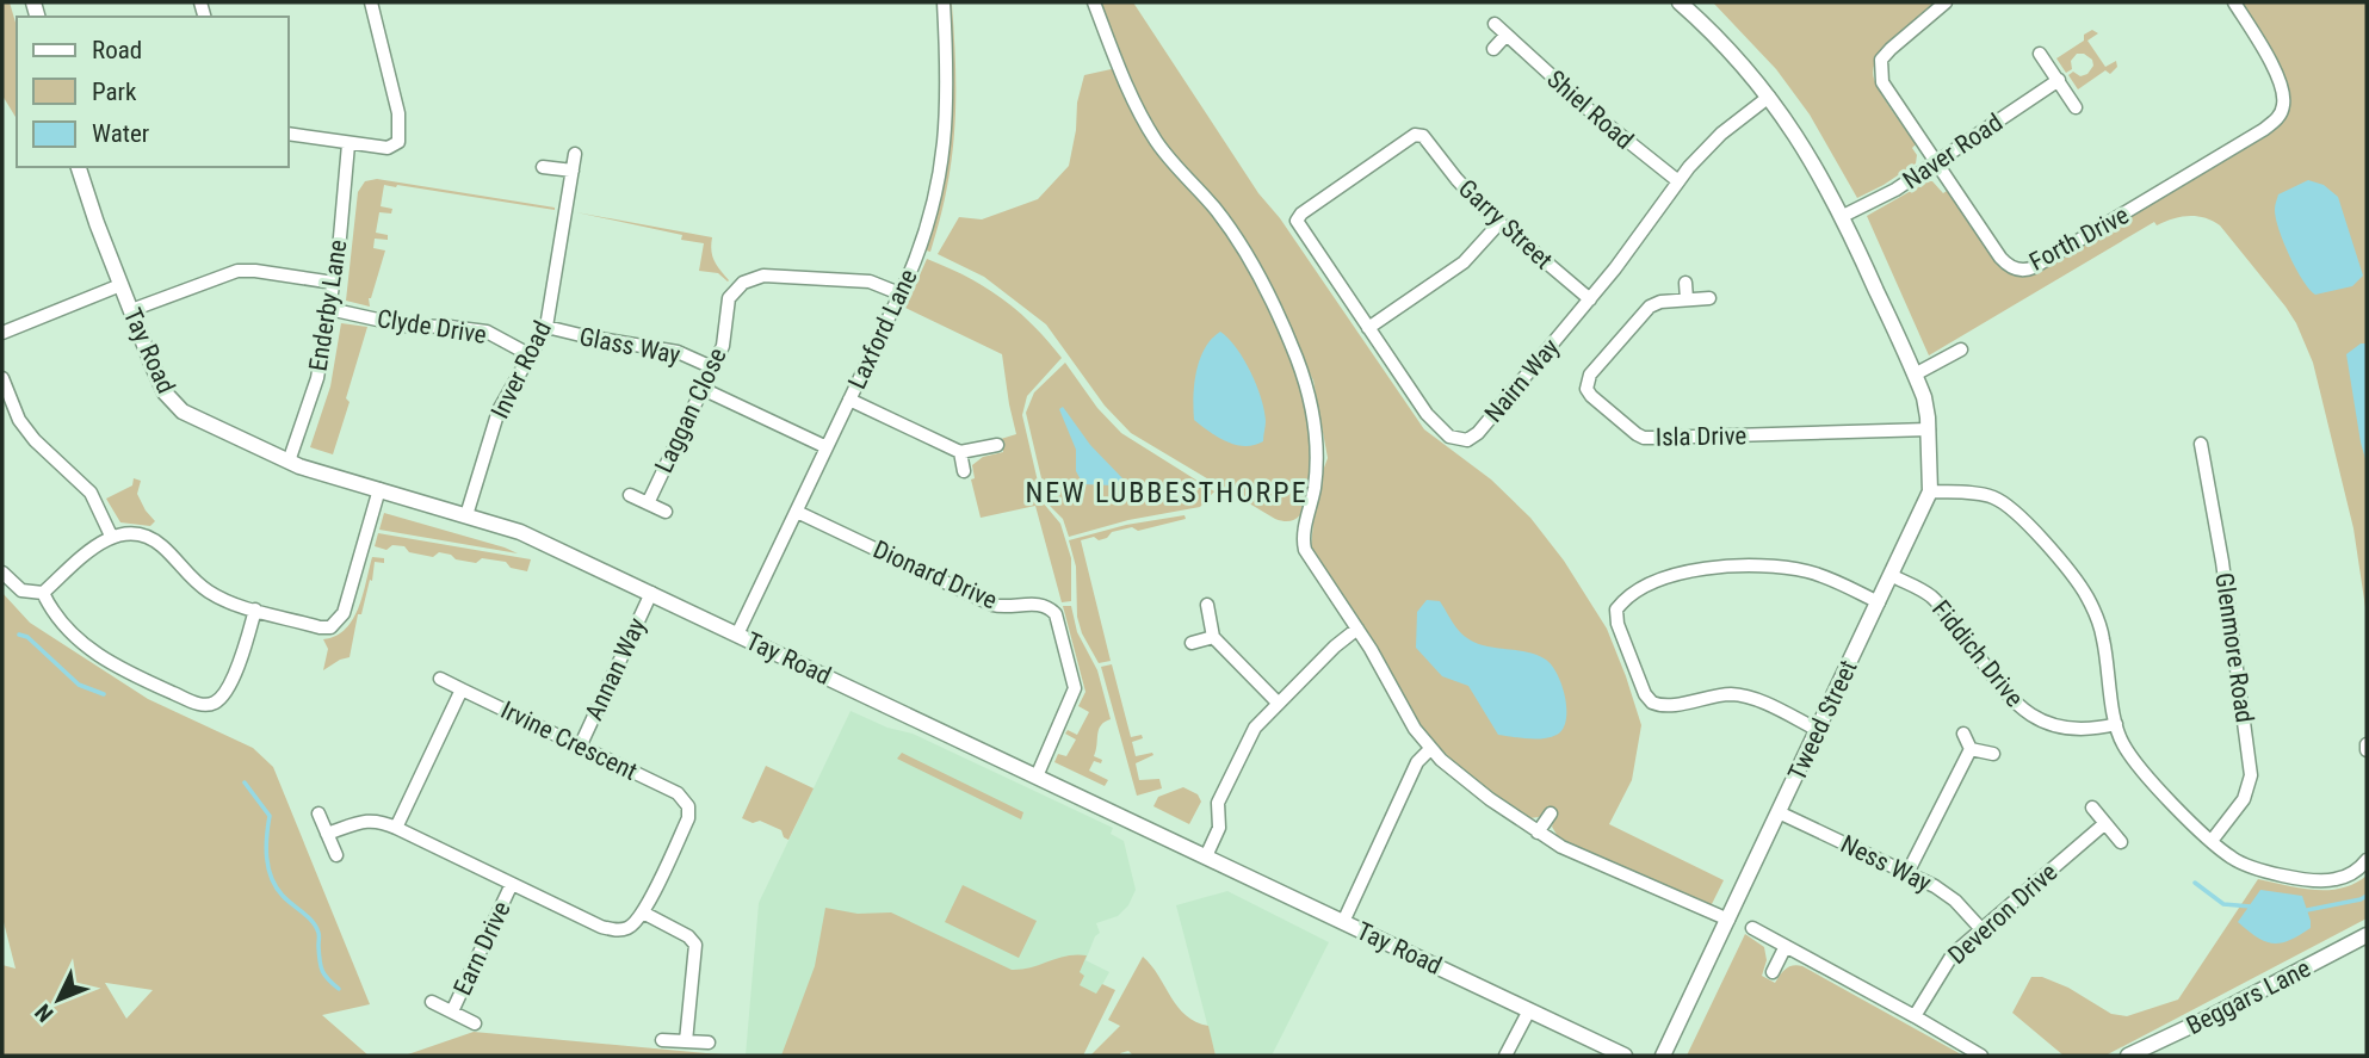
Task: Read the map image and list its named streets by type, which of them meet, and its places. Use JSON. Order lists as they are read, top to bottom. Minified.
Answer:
{"streets":{"street":["Shiel Road","Naver Road","Garry Street","Forth Drive","Enderby Lane","Clyde Drive","Laxford Lane","Glass Way","Tay Road","Inver Road","Nairn Way","Laggan Close","Isla Drive","Dionard Drive","Glenmore Road","Fiddich Drive","Annan Way","Tweed Street","Irvine Crescent","Ness Way","Deveron Drive","Earn Drive","Beggars Lane"]},"crossings":[["Shiel Road","Nairn Way"],["Naver Road","Forth Drive"],["Naver Road","Tweed Street"],["Garry Street","Nairn Way"],["Enderby Lane","Clyde Drive"],["Enderby Lane","Tay Road"],["Clyde Drive","Inver Road"],["Laxford Lane","Tay Road"],["Laxford Lane","Laggan Close"],["Laxford Lane","Dionard Drive"],["Glass Way","Inver Road"],["Glass Way","Laggan Close"],["Tay Road","Inver Road"],["Tay Road","Dionard Drive"],["Tay Road","Annan Way"],["Nairn Way","Tweed Street"],["Isla Drive","Tweed Street"],["Fiddich Drive","Tweed Street"],["Annan Way","Irvine Crescent"],["Tweed Street","Ness Way"],["Ness Way","Deveron Drive"]],"districts":["NEW LUBBESTHORPE"],"legend":["Road","Park","Water"],"north":"bottom left"}
